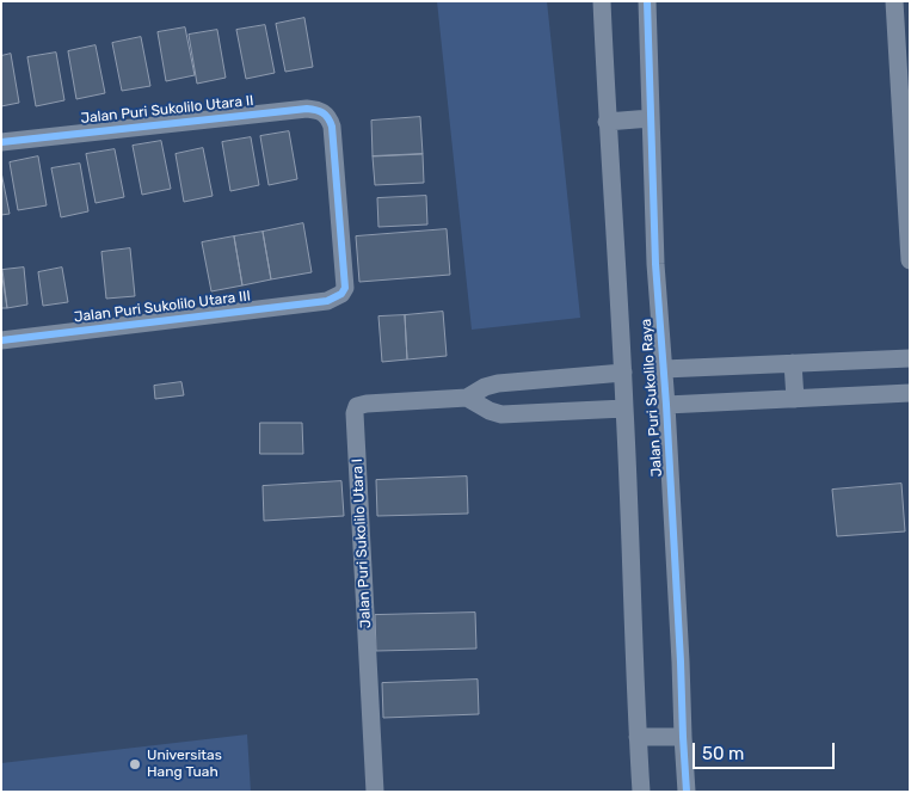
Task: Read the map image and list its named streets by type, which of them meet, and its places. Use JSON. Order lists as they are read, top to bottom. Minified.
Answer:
{"streets":{"street":["Jalan Puri Sukolilo Utara II","Jalan Puri Sukolilo Utara III","Jalan Puri Sukolilo Raya","Jalan Puri Sukolilo Utara I"]},"crossings":[["Jalan Puri Sukolilo Utara II","Jalan Puri Sukolilo Utara III"]],"places":["Universitas Hang Tuah"],"scale_bar":"50 m"}
